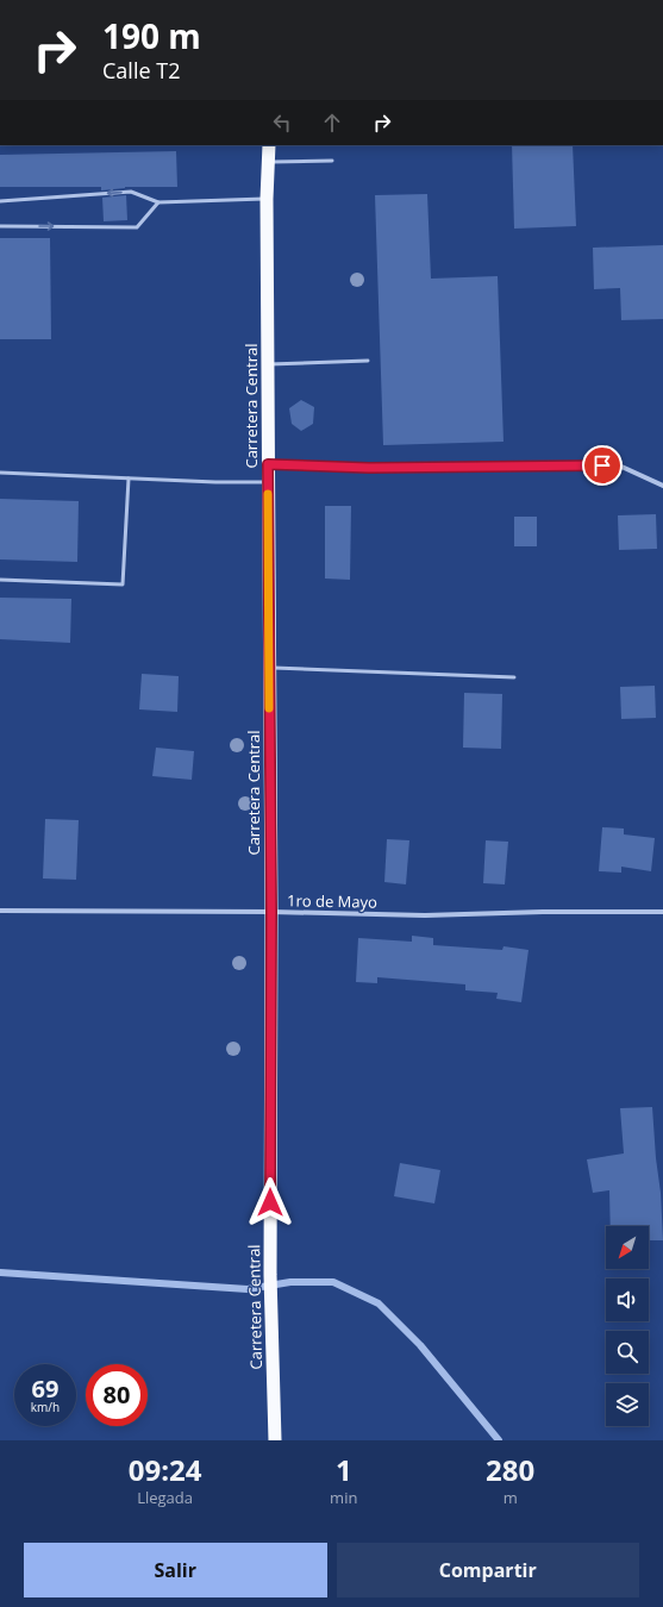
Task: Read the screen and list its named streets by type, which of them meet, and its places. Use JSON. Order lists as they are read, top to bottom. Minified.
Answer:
{"streets":{"highway":["Carretera Central"],"street":["1ro de Mayo"]},"crossings":[["Carretera Central","1ro de Mayo"]],"north":"bottom left","page":{"turn":["190 m","Calle T2"],"speed":"69 km/h","limit":"80","eta":["09:24","Llegada","1","min","280","m"],"buttons":["Salir","Compartir"]}}
